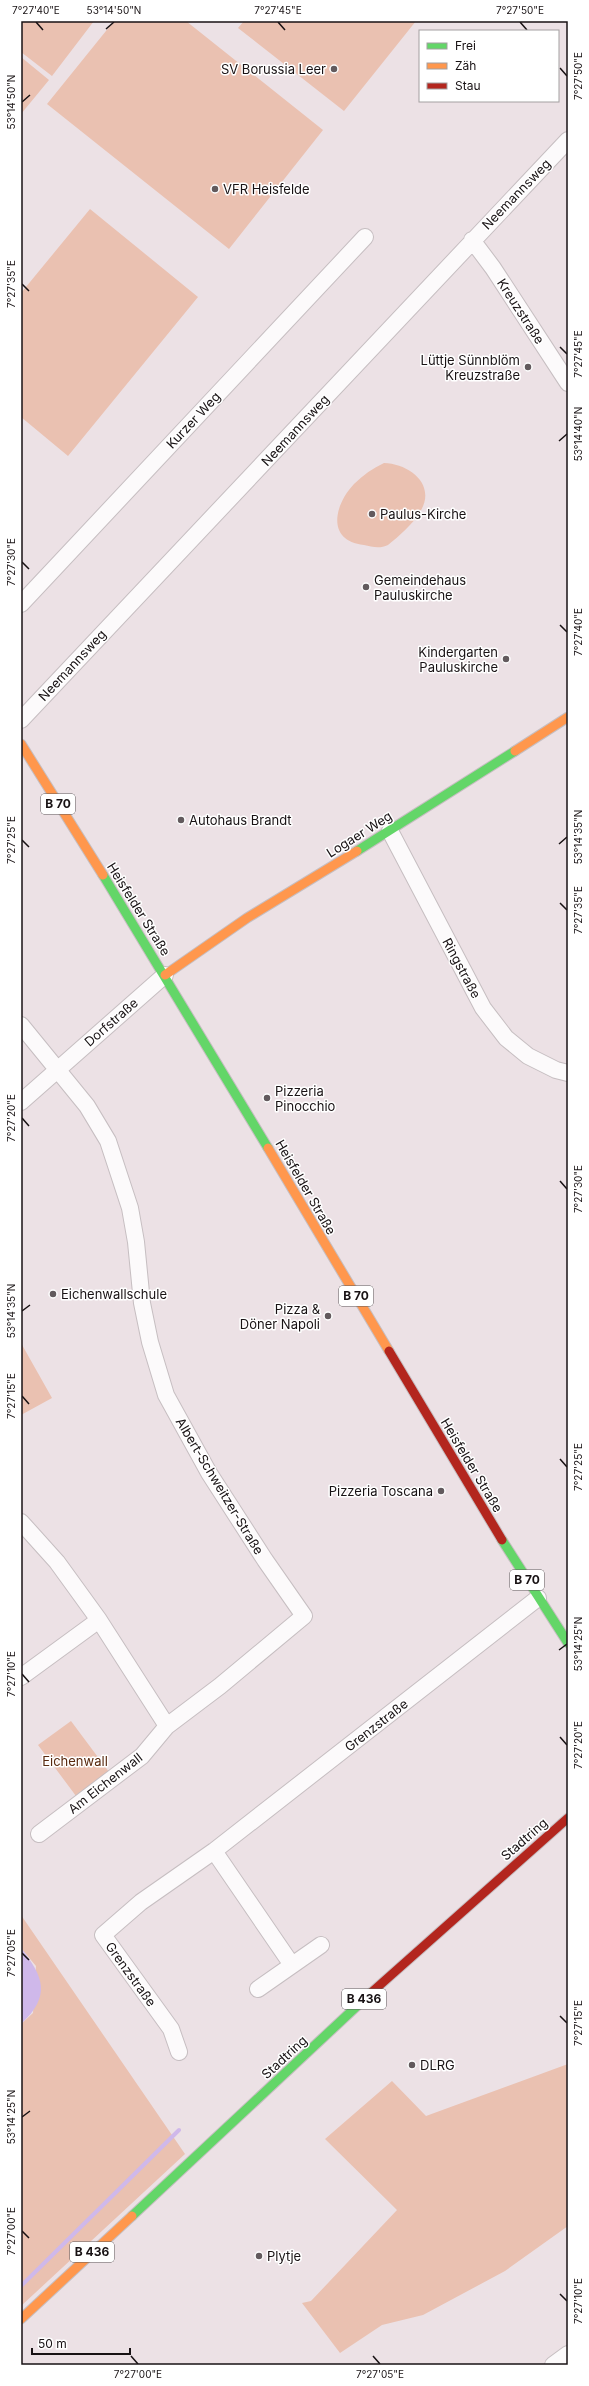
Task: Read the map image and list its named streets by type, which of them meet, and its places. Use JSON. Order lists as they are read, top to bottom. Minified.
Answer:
{"streets":{"main road":["B 70","Logaer Weg","Heisfelder Straße","Stadtring","B 436"],"street":["Neemannsweg","Kreuzstraße","Kurzer Weg","Ringstraße","Dorfstraße","Albert-Schweitzer-Straße","Grenzstraße","Am Eichenwall"]},"crossings":[["Neemannsweg","Kreuzstraße"],["Logaer Weg","Heisfelder Straße"],["Logaer Weg","Ringstraße"],["Logaer Weg","Dorfstraße"],["Heisfelder Straße","Dorfstraße"],["Heisfelder Straße","Grenzstraße"],["Dorfstraße","Albert-Schweitzer-Straße"],["Albert-Schweitzer-Straße","Am Eichenwall"]],"parks":["Eichenwall"],"places":["SV Borussia Leer","VFR Heisfelde","Lüttje Sünnblöm Kreuzstraße","Paulus-Kirche","Gemeindehaus Pauluskirche","Kindergarten Pauluskirche","Autohaus Brandt","Pizzeria Pinocchio","Eichenwallschule","Pizza & Döner Napoli","Pizzeria Toscana","DLRG","Plytje"],"legend":["Frei","Zäh","Stau"],"scale_bar":"50 m","coordinates":["7°27'40\"E","53°14'50\"N","7°27'45\"E","7°27'50\"E","7°27'35\"E","53°14'40\"N","7°27'30\"E","53°14'35\"N","7°27'25\"E","7°27'20\"E","7°27'15\"E","53°14'25\"N","7°27'10\"E","7°27'05\"E","7°27'00\"E"]}
